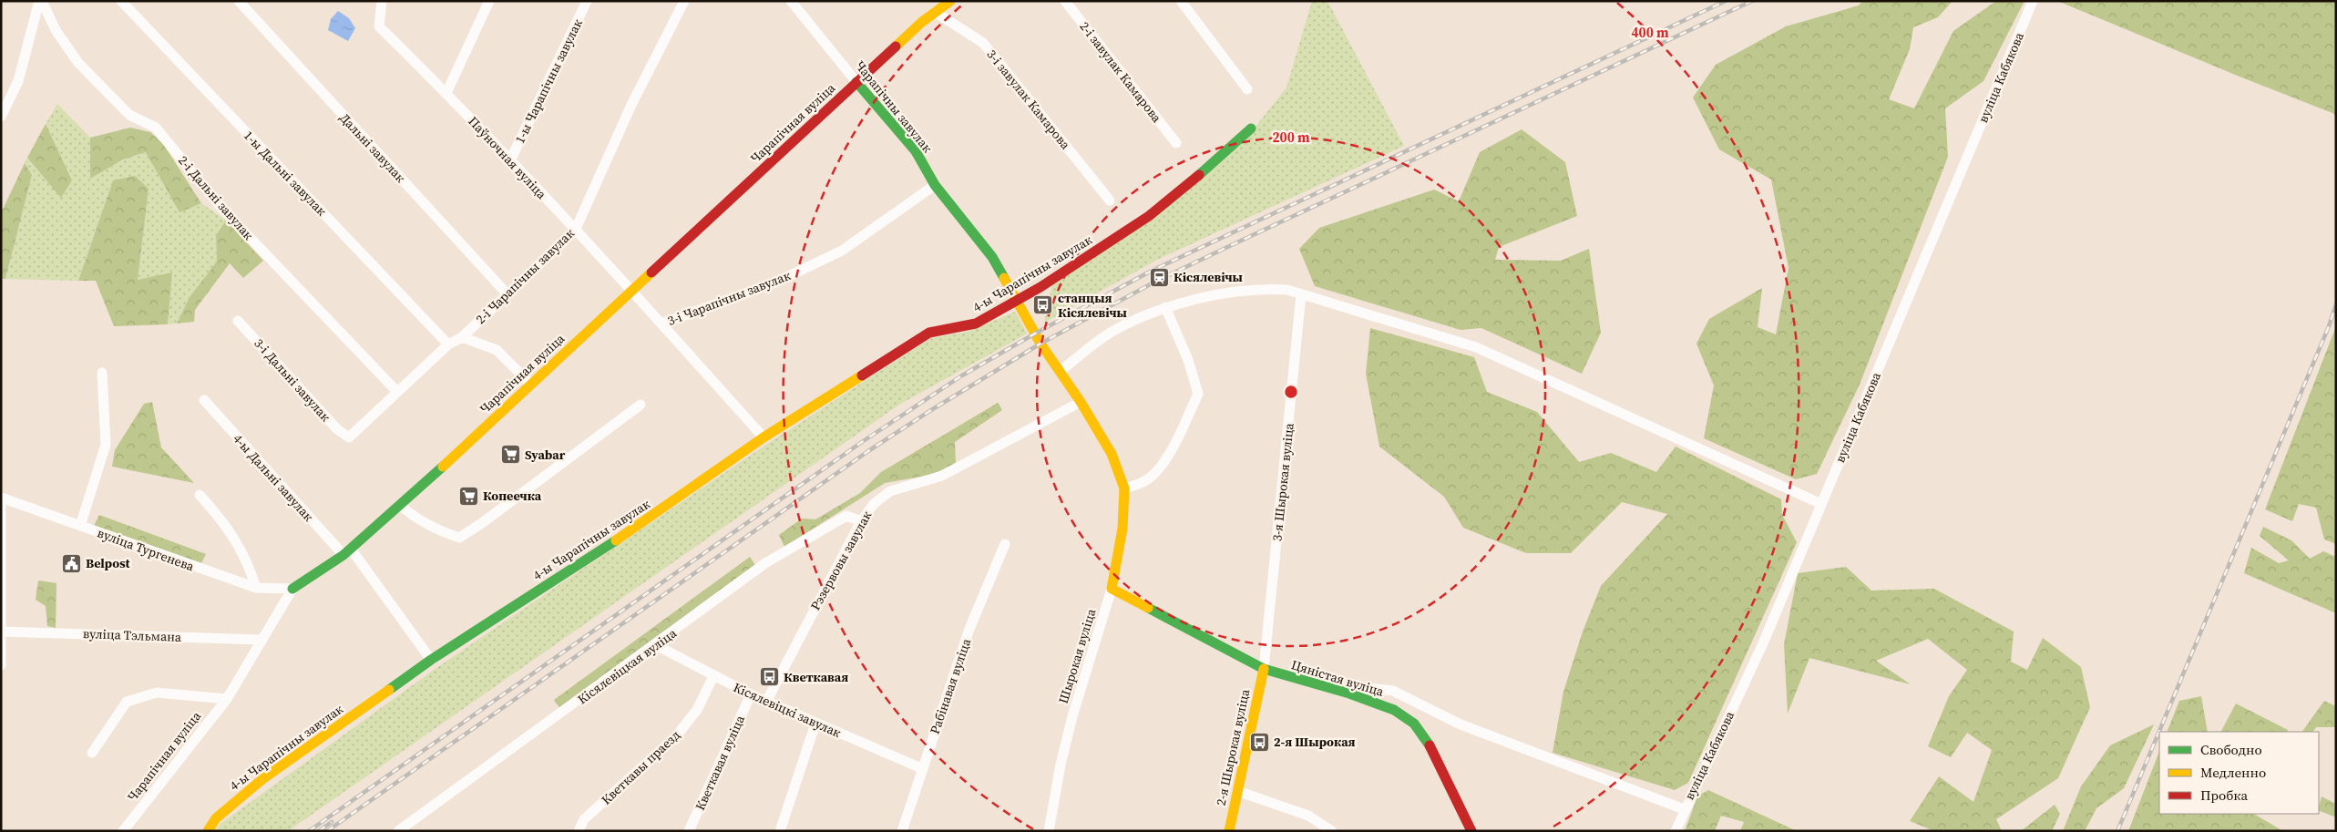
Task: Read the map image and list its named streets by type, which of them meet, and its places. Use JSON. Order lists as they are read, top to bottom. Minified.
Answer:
{"streets":{"street":["2-і завулак Камарова","вуліца Кабякова","1-ы Чарапічны завулак","3-і завулак Камарова","Чарапічны завулак","Чарапічная вуліца","Дальні завулак","Паўночная вуліца","1-ы Дальні завулак","2-і Дальні завулак","4-ы Чарапічны завулак","2-і Чарапічны завулак","3-і Чарапічны завулак","3-і Дальні завулак","4-ы Дальні завулак","3-я Шырокая вуліца","вуліца Тургенева","Рэзервовы завулак","вуліца Тэльмана","Шырокая вуліца","Кісялевіцкая вуліца","Цяністая вуліца","Рабінавая вуліца","Кісялевіцкі завулак","2-я Шырокая вуліца","Кветкавая вуліца","Кветкавы праезд"]},"crossings":[["1-ы Чарапічны завулак","Паўночная вуліца"],["3-і завулак Камарова","Чарапічная вуліца"],["Чарапічны завулак","Чарапічная вуліца"],["Чарапічны завулак","4-ы Чарапічны завулак"],["Чарапічны завулак","3-і Чарапічны завулак"],["Чарапічны завулак","Шырокая вуліца"],["Чарапічная вуліца","Паўночная вуліца"],["Чарапічная вуліца","4-ы Дальні завулак"],["Чарапічная вуліца","вуліца Тургенева"],["Чарапічная вуліца","вуліца Тэльмана"],["Дальні завулак","2-і Чарапічны завулак"],["Паўночная вуліца","2-і Чарапічны завулак"],["1-ы Дальні завулак","2-і Чарапічны завулак"],["2-і Дальні завулак","2-і Чарапічны завулак"],["4-ы Чарапічны завулак","Шырокая вуліца"],["2-і Чарапічны завулак","3-і Дальні завулак"],["3-я Шырокая вуліца","Цяністая вуліца"],["3-я Шырокая вуліца","2-я Шырокая вуліца"],["Рэзервовы завулак","Шырокая вуліца"],["Рэзервовы завулак","Кісялевіцкая вуліца"],["Рэзервовы завулак","Кісялевіцкі завулак"],["Шырокая вуліца","Цяністая вуліца"],["Кісялевіцкая вуліца","Кісялевіцкі завулак"],["Цяністая вуліца","2-я Шырокая вуліца"],["Рабінавая вуліца","Кісялевіцкі завулак"],["Кісялевіцкі завулак","Кветкавая вуліца"],["Кісялевіцкі завулак","Кветкавы праезд"]],"places":{"station":["Кісялевічы"],"bus stop":["станцыя Кісялевічы","Кветкавая","2-я Шырокая"],"supermarket":["Syabar","Копеечка"],"public building":["Belpost"]},"legend":["Свободно","Медленно","Пробка"],"rings":["400 m","200 m"]}
